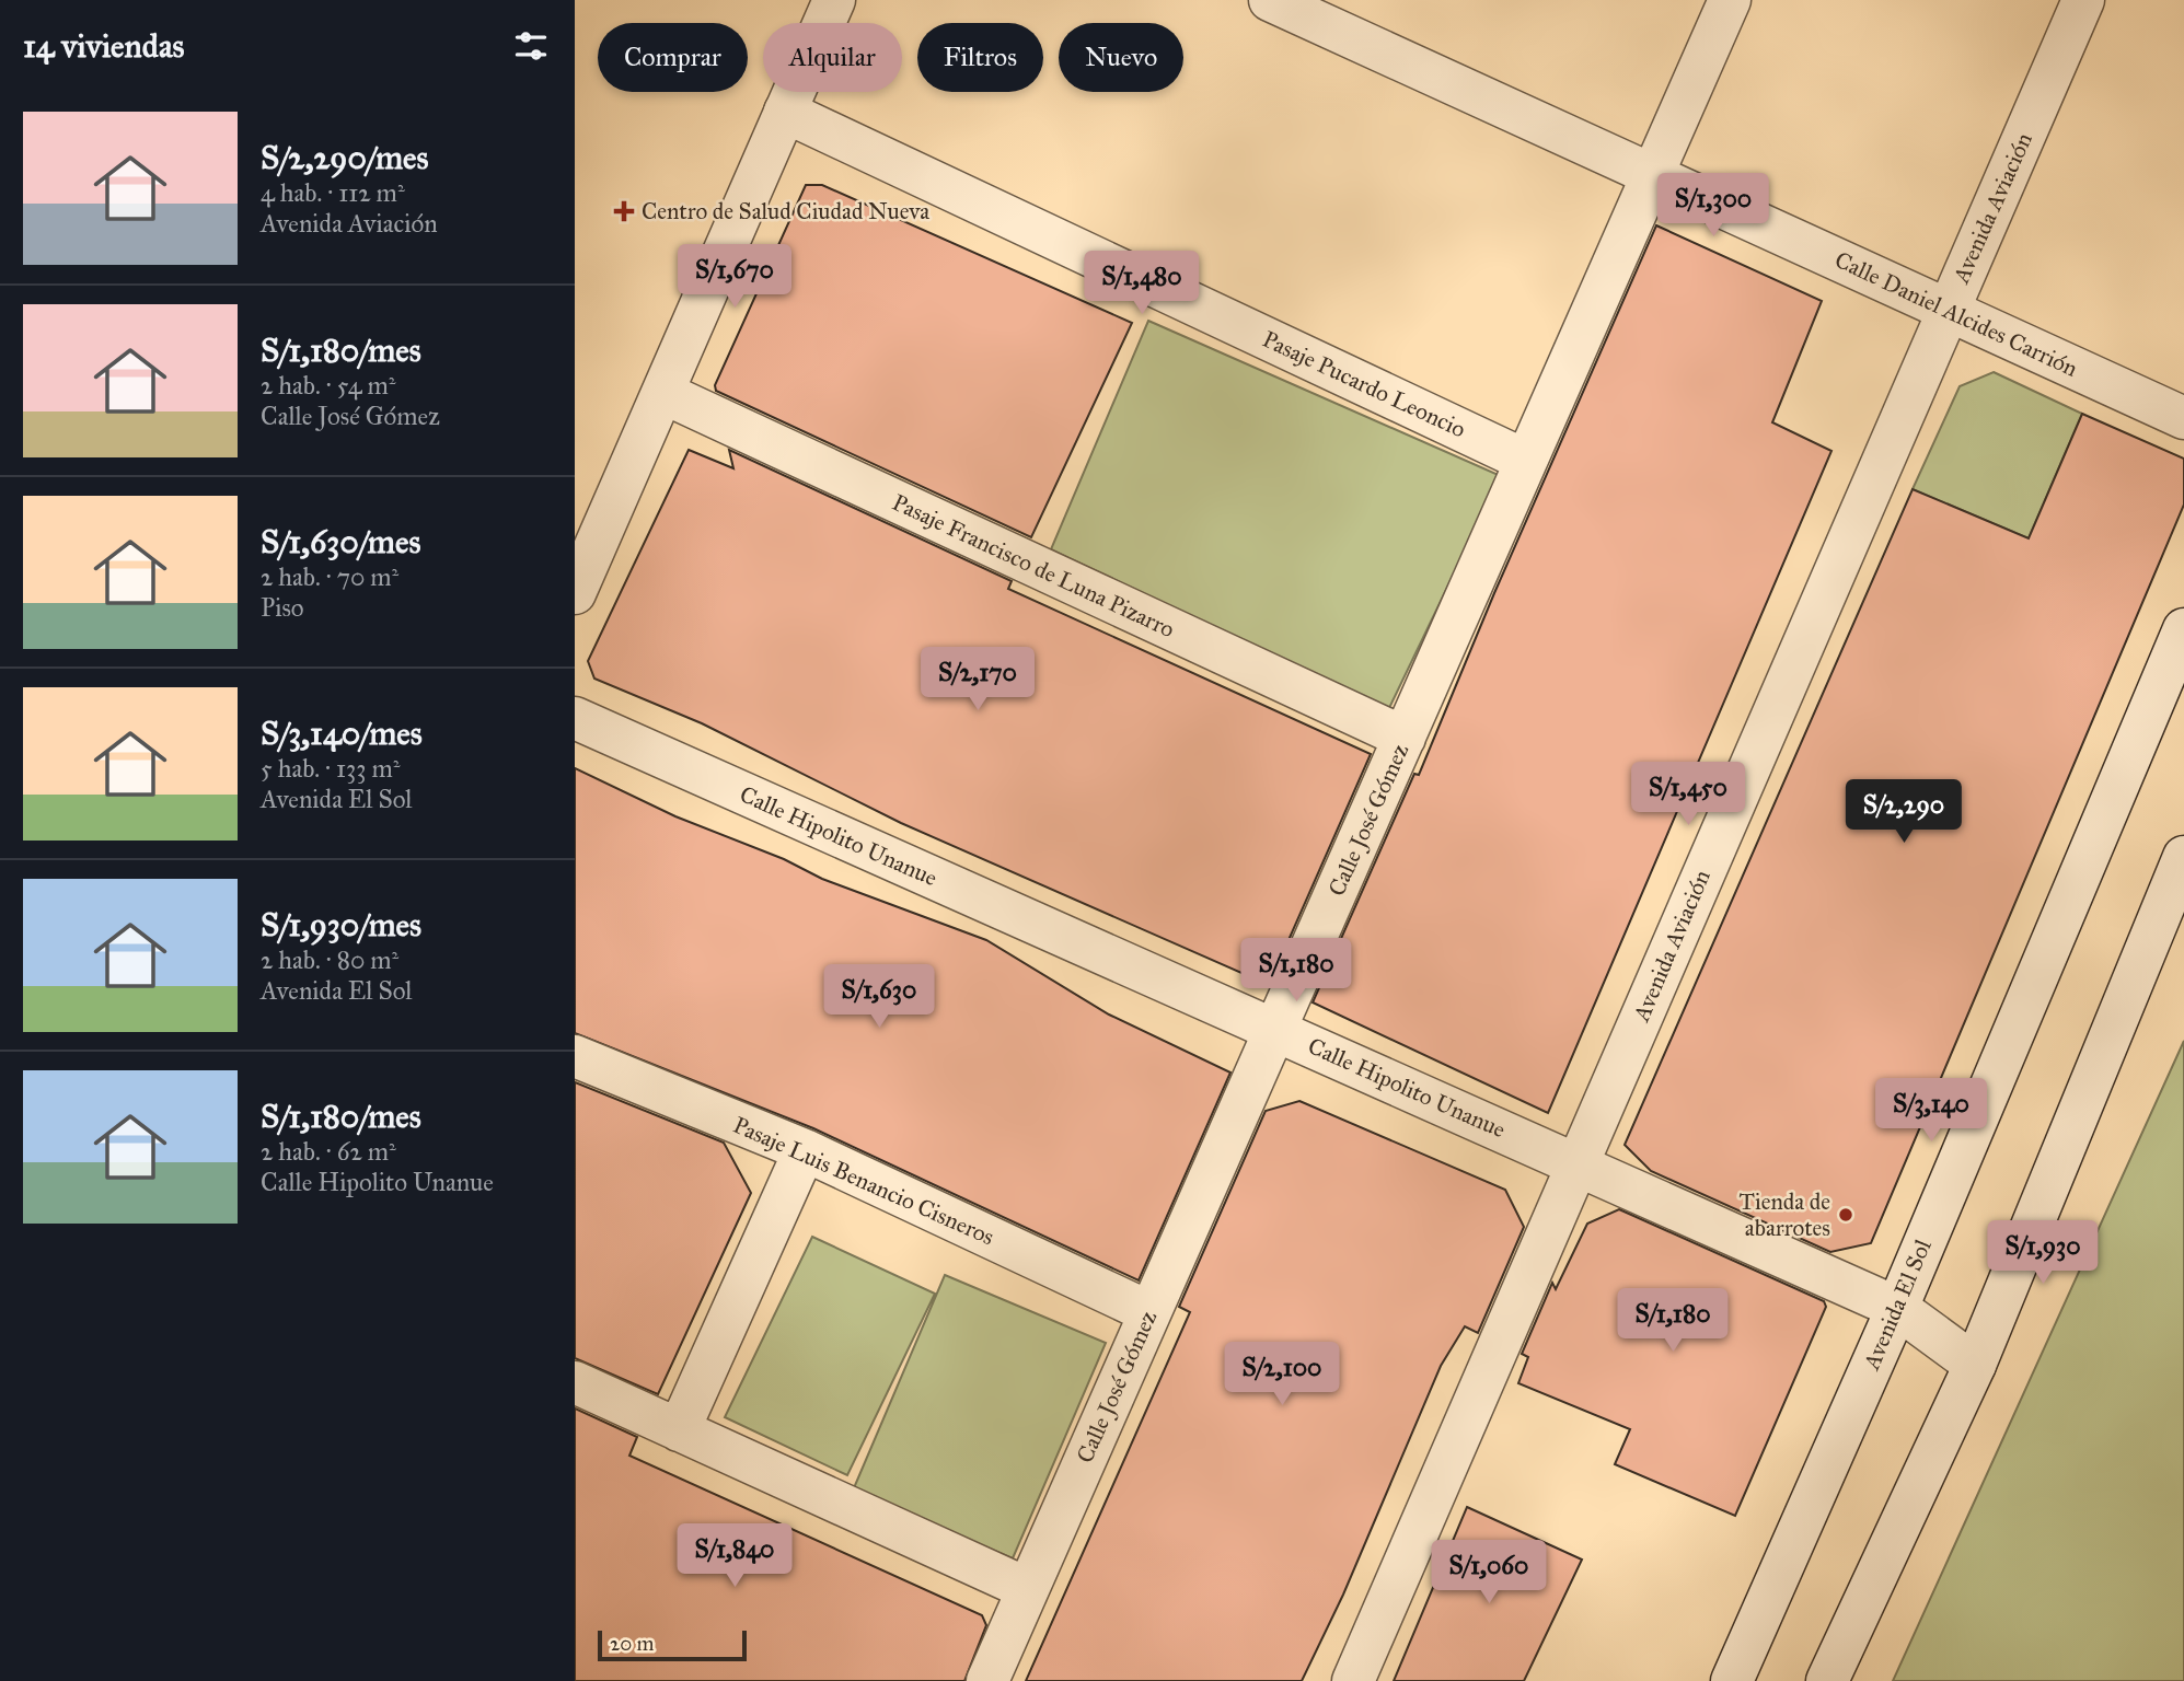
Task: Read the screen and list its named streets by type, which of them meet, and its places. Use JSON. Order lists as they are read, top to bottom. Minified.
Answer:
{"streets":{"street":["Avenida Aviación","Calle Daniel Alcides Carrión","Pasaje Pucardo Leoncio","Pasaje Francisco de Luna Pizarro","Calle José Gómez","Calle Hipolito Unanue","Pasaje Luis Benancio Cisneros","Avenida El Sol"]},"crossings":[["Avenida Aviación","Calle Daniel Alcides Carrión"],["Avenida Aviación","Calle Hipolito Unanue"],["Calle Daniel Alcides Carrión","Calle José Gómez"],["Pasaje Pucardo Leoncio","Calle José Gómez"],["Pasaje Francisco de Luna Pizarro","Calle José Gómez"],["Calle José Gómez","Calle Hipolito Unanue"],["Calle José Gómez","Pasaje Luis Benancio Cisneros"],["Calle Hipolito Unanue","Avenida El Sol"]],"places":{"health":["Centro de Salud Ciudad Nueva"],"other":["Tienda de abarrotes"]},"scale_bar":"20 m","page":{"heading":"14 viviendas","chip":["Comprar","Alquilar","Filtros","Nuevo"],"list":[{"name":"S/2,290/mes","note":"4 hab. · 112 m² · Avenida Aviación"},{"name":"S/1,180/mes","note":"2 hab. · 54 m² · Calle José Gómez"},{"name":"S/1,630/mes","note":"2 hab. · 70 m² · Piso"},{"name":"S/3,140/mes","note":"5 hab. · 133 m² · Avenida El Sol"},{"name":"S/1,930/mes","note":"2 hab. · 80 m² · Avenida El Sol"},{"name":"S/1,180/mes","note":"2 hab. · 62 m² · Calle Hipolito Unanue"}],"price":["S/1,300","S/1,670","S/1,480","S/2,170","S/1,450","S/2,290","S/1,180","S/1,630","S/3,140","S/1,930","S/1,180","S/2,100","S/1,840","S/1,060"],"scale":"20 m"}}
